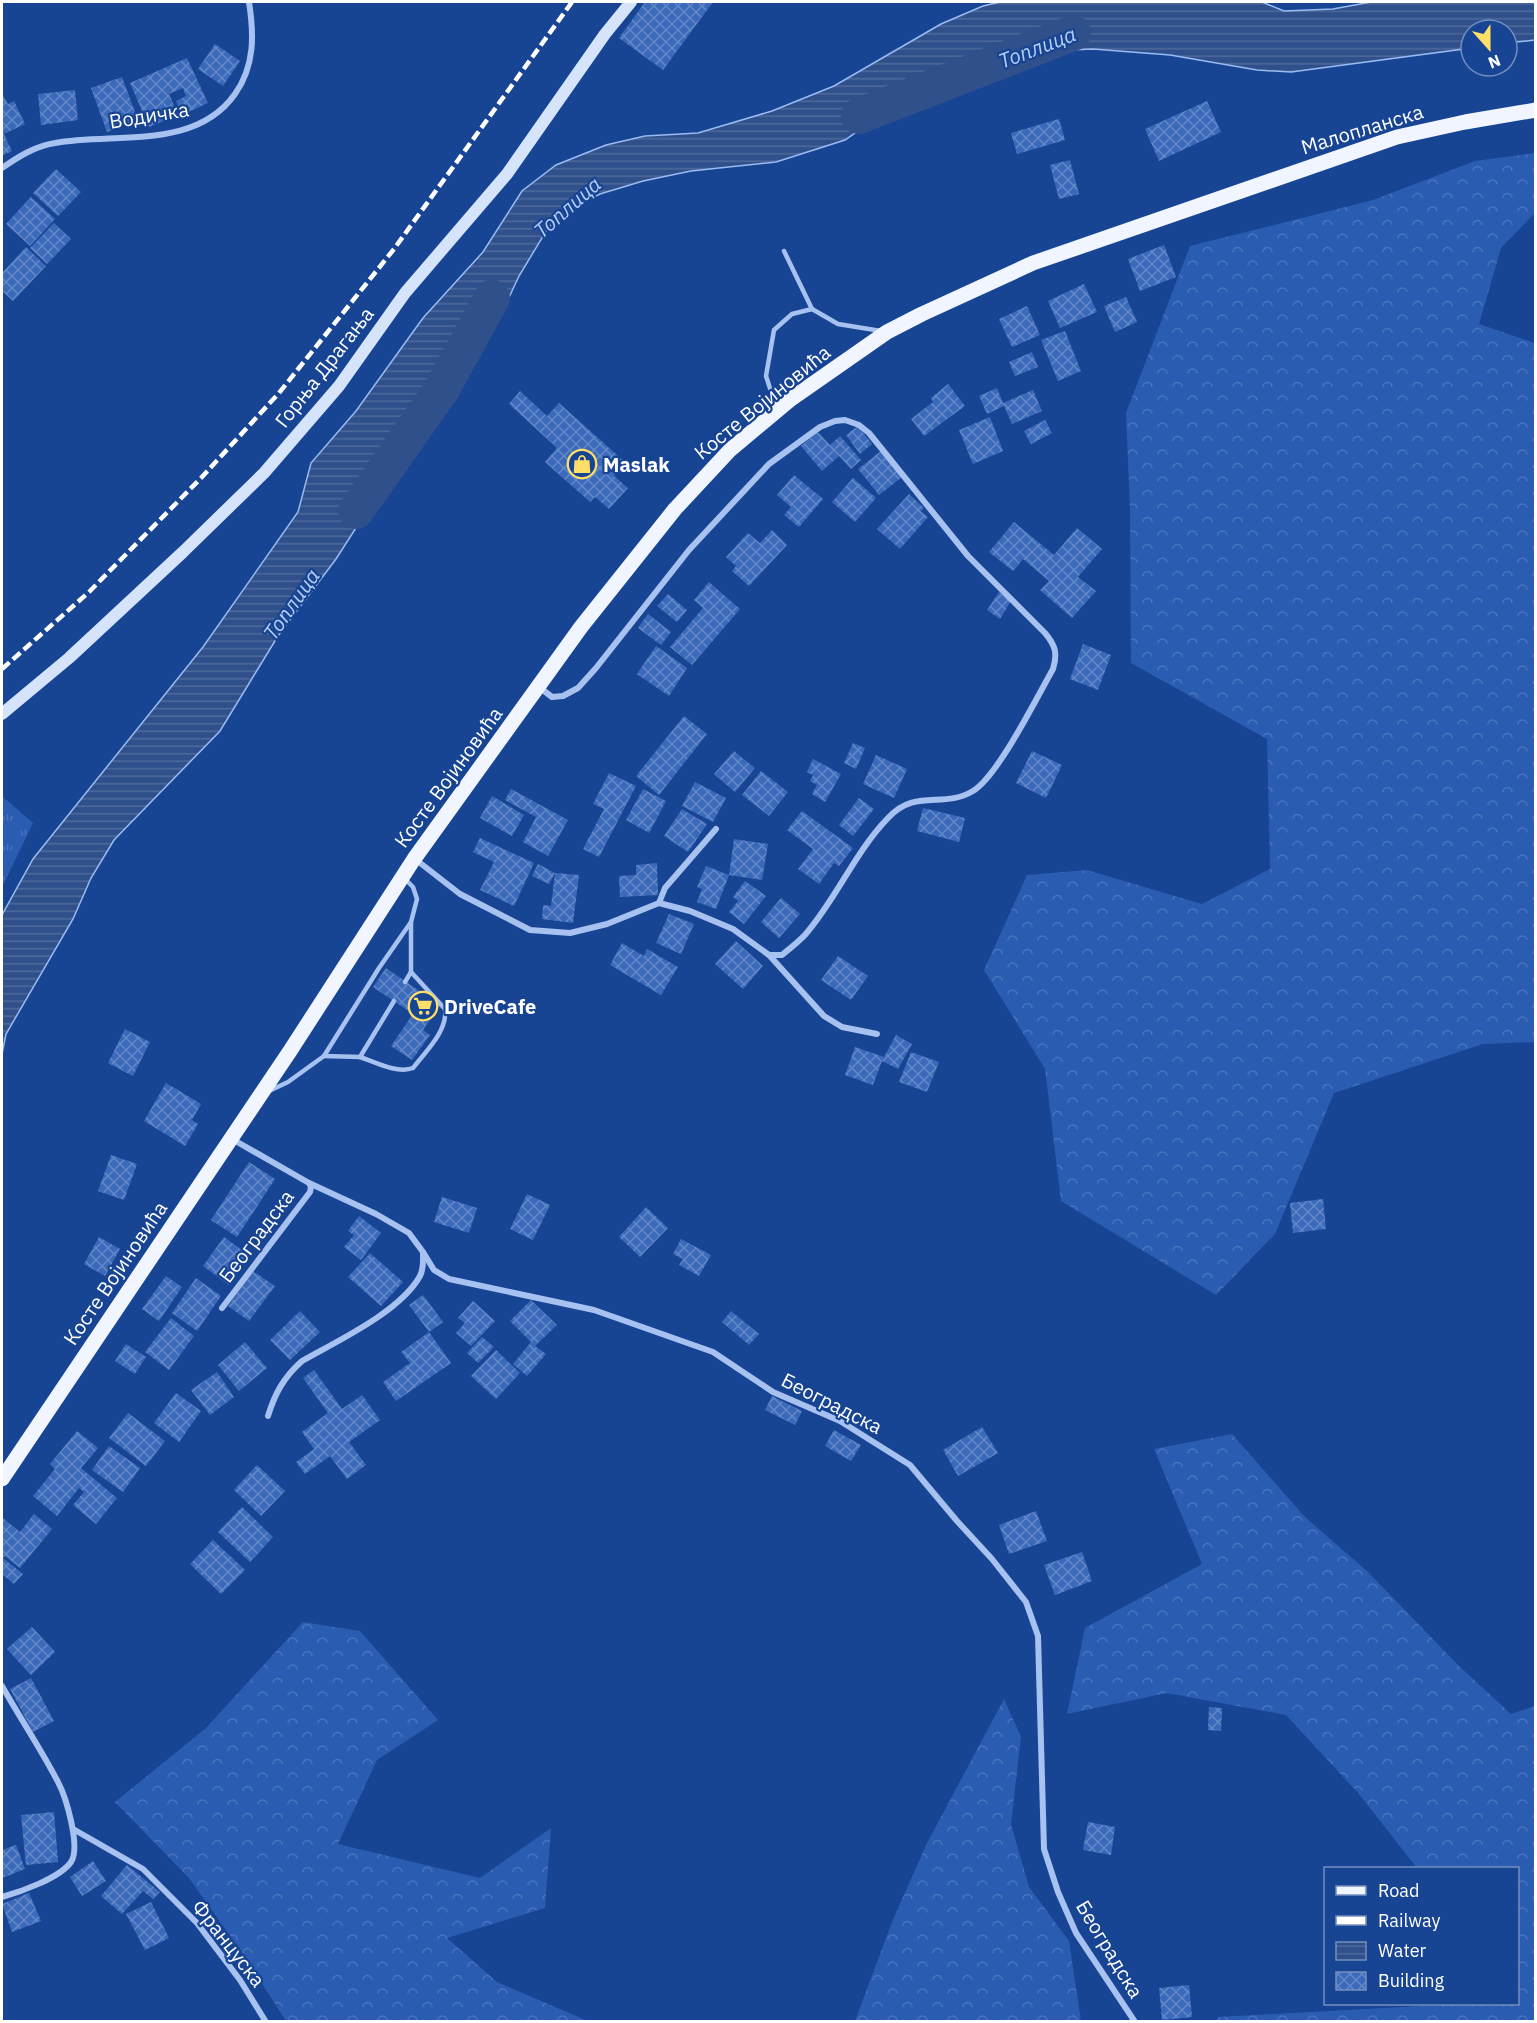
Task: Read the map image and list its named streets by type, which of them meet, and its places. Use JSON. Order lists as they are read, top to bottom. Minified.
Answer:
{"streets":{"main road":["Малопланска","Косте Војиновића"],"street":["Водичка","Горња Драгања","Београдска","Француска"]},"crossings":[["Малопланска","Косте Војиновића"],["Косте Војиновића","Београдска"]],"water":["Топлица"],"places":{"shop":["Maslak"],"supermarket":["DriveCafe"]},"legend":["Road","Railway","Water","Building"],"north":"bottom"}
